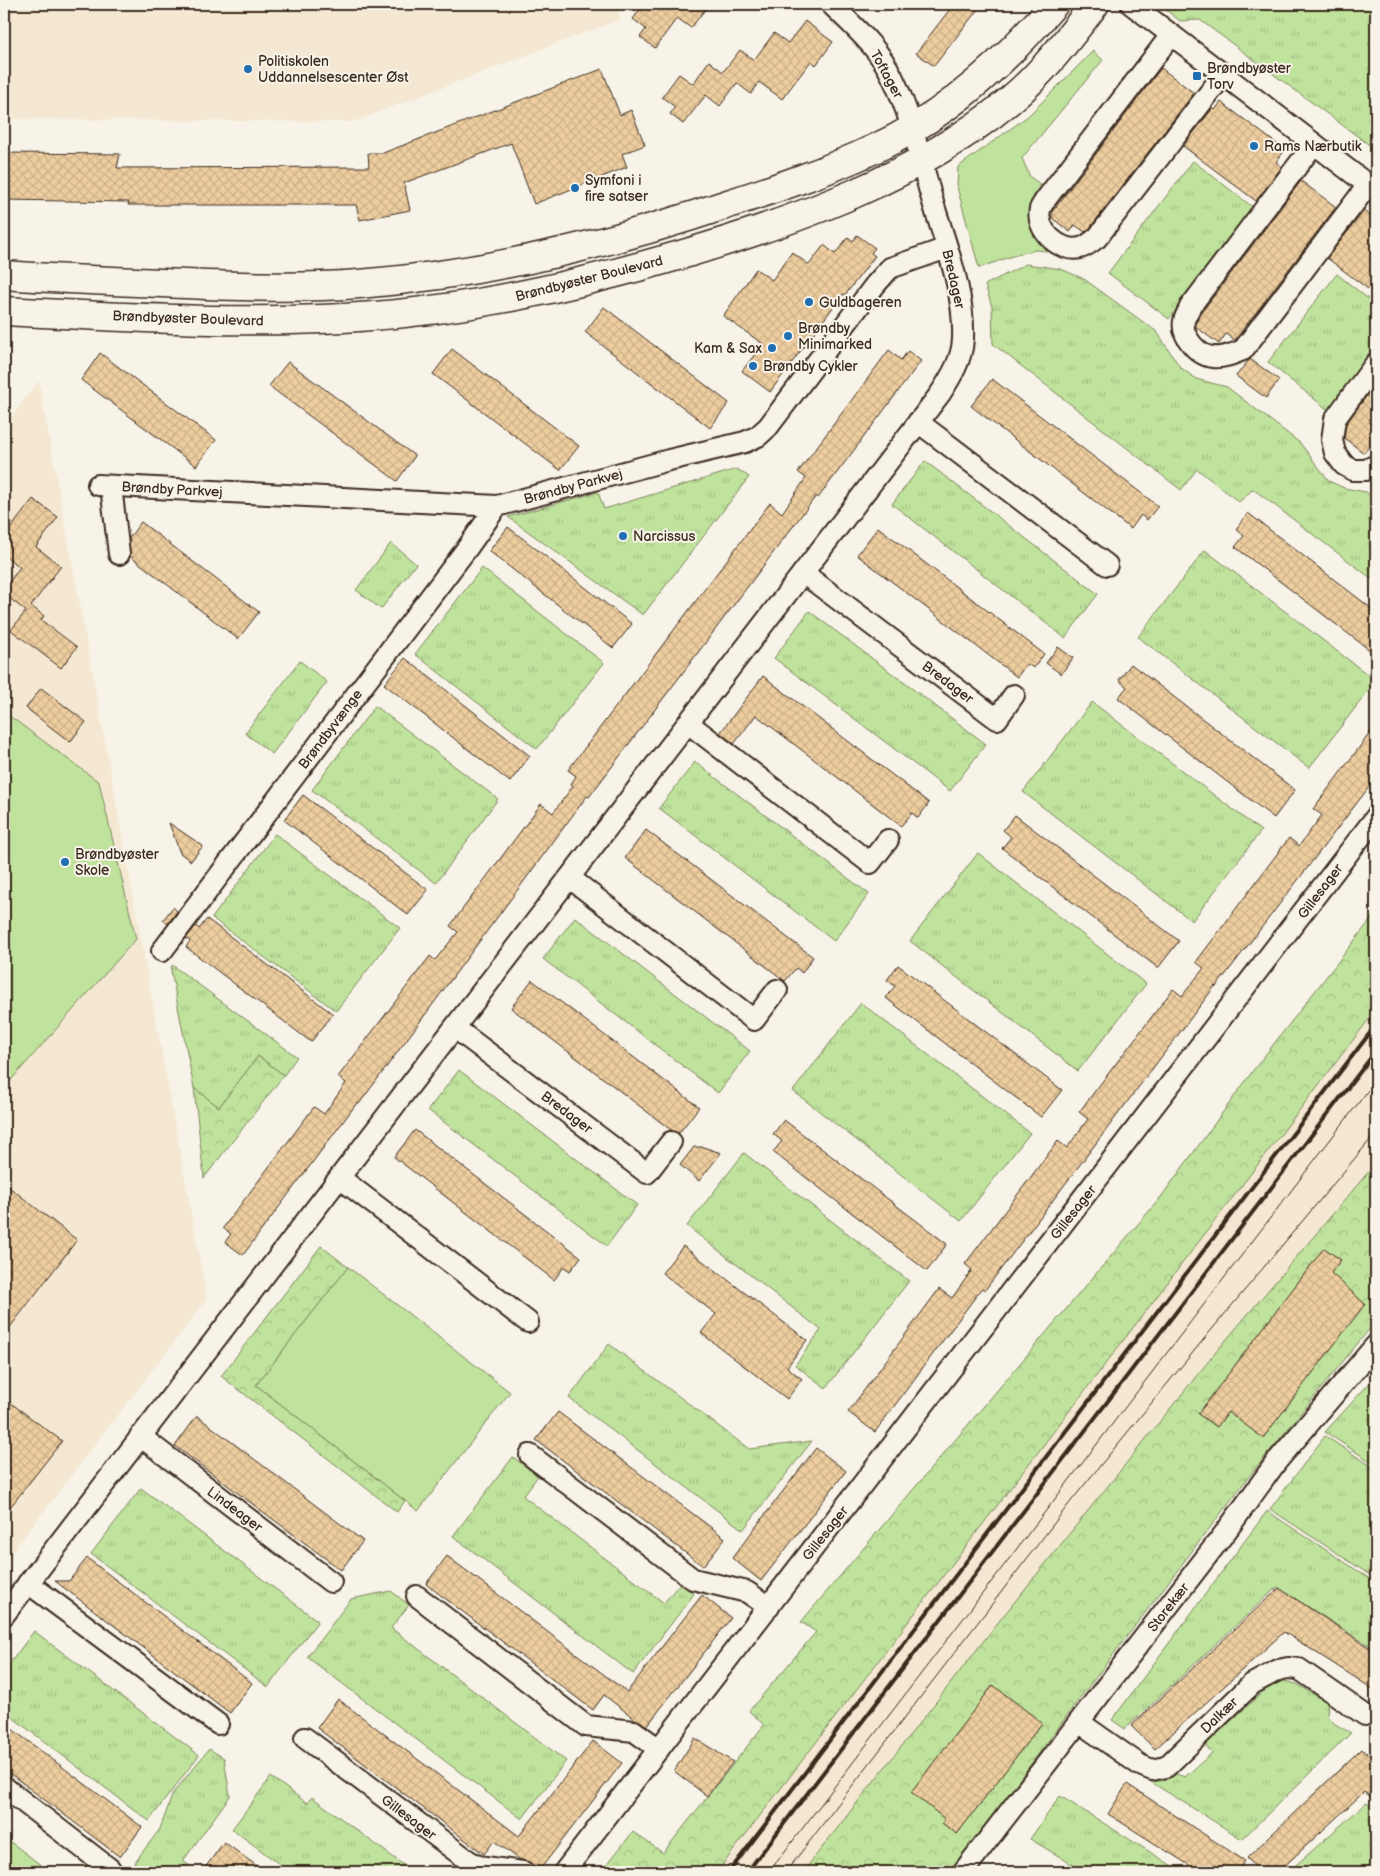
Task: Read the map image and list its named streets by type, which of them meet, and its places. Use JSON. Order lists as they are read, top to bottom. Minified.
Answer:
{"streets":{"street":["Toftager","Brøndbyøster Boulevard","Bredager","Brøndby Parkvej","Brøndbyvænge","Gillesager","Lindeager","Storekær","Dalkær"]},"crossings":[["Toftager","Bredager"],["Brøndbyøster Boulevard","Bredager"],["Bredager","Brøndby Parkvej"],["Bredager","Lindeager"],["Brøndby Parkvej","Brøndbyvænge"],["Storekær","Dalkær"]],"places":{"other":["Politiskolen Uddannelsescenter Øst","Rams Nærbutik","Symfoni i fire satser","Guldbageren","Brøndby Minimarked","Kam & Sax","Brøndby Cykler","Narcissus","Brøndbyøster Skole"],"transit":["Brøndbyøster Torv"]}}
